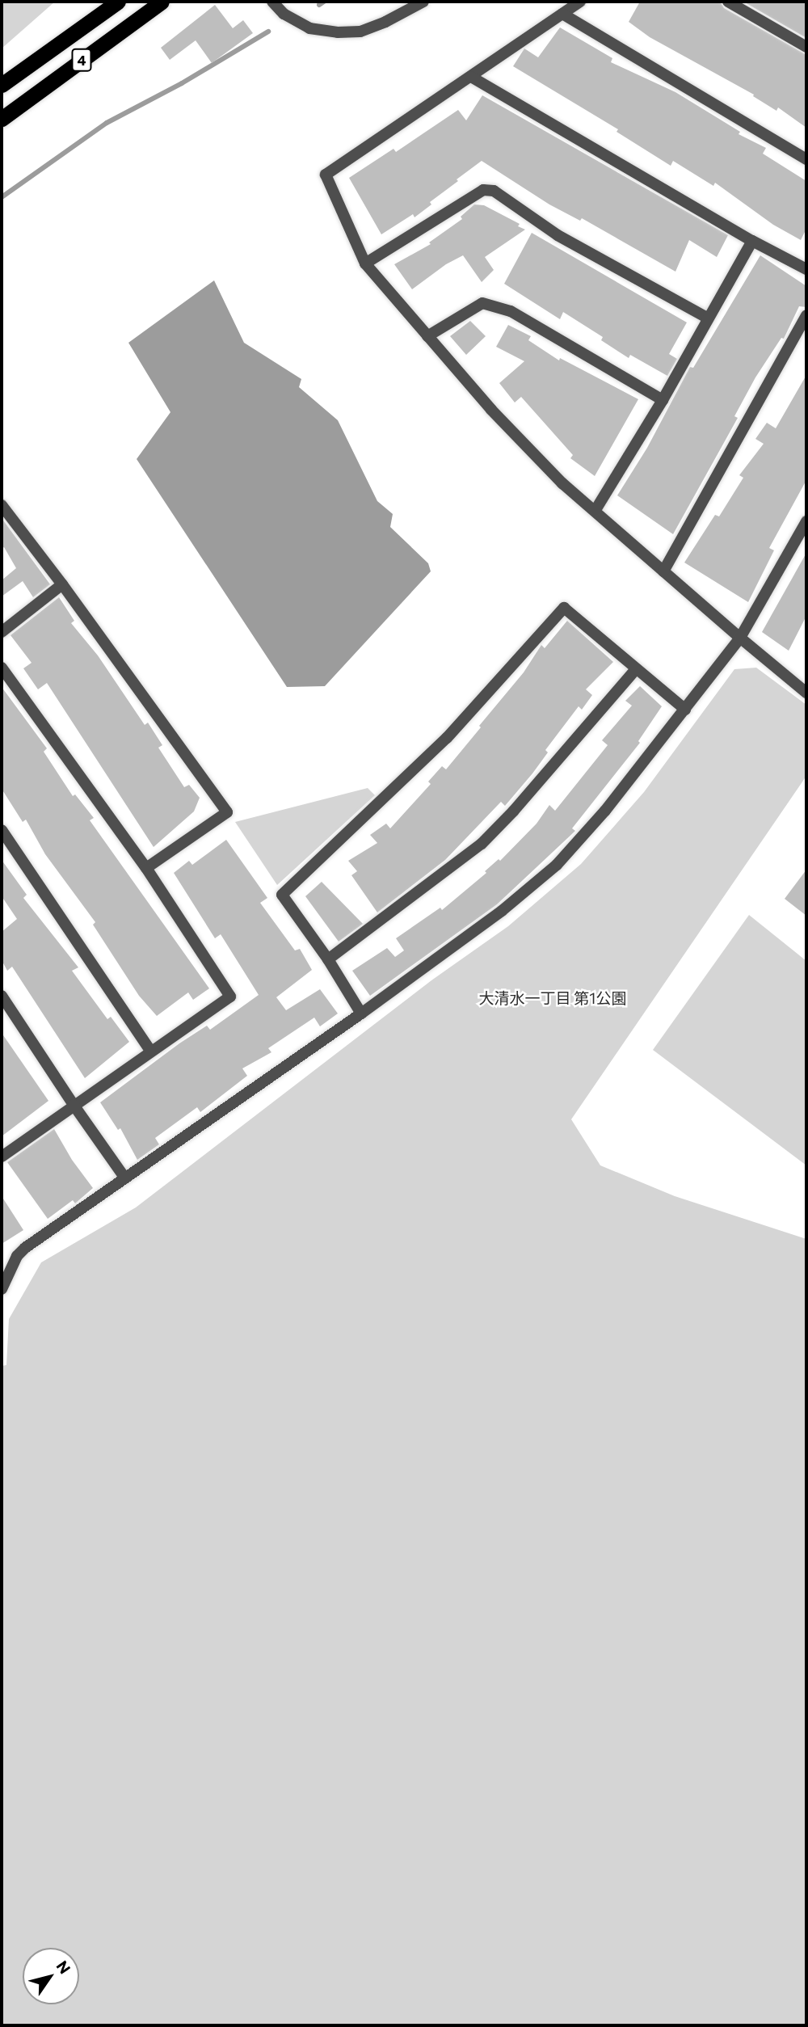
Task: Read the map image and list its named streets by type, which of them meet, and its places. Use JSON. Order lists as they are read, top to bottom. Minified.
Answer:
{"streets":{"highway":["4"]},"parks":["大清水一丁目 第1公園"],"north":"top right"}
